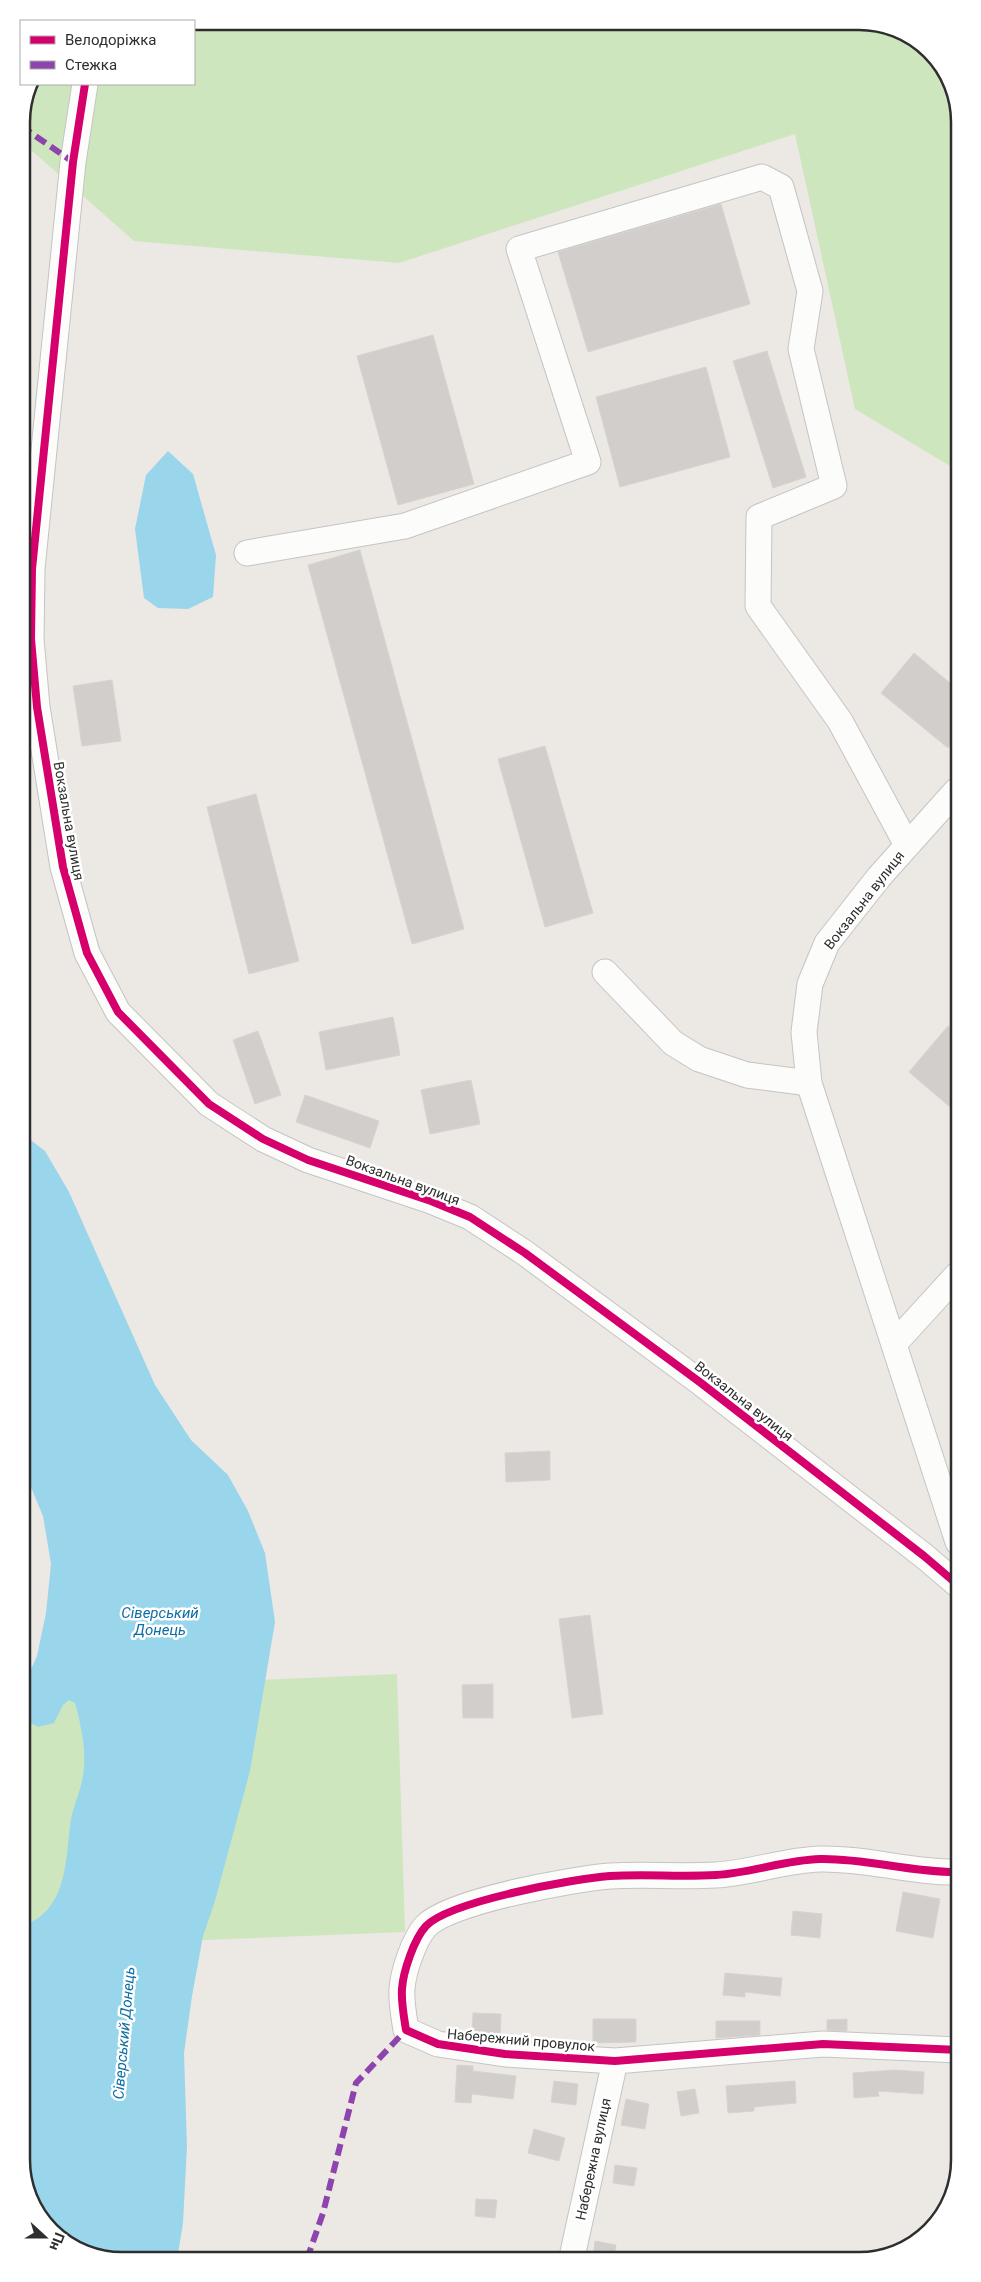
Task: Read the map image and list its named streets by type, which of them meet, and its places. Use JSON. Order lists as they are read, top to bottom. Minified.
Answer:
{"streets":{"street":["Вокзальна вулиця","Набережний провулок","Набережна вулиця"]},"crossings":[["Набережний провулок","Набережна вулиця"]],"water":["Сіверський Донець"],"legend":["Велодоріжка","Стежка"],"north":"right"}
